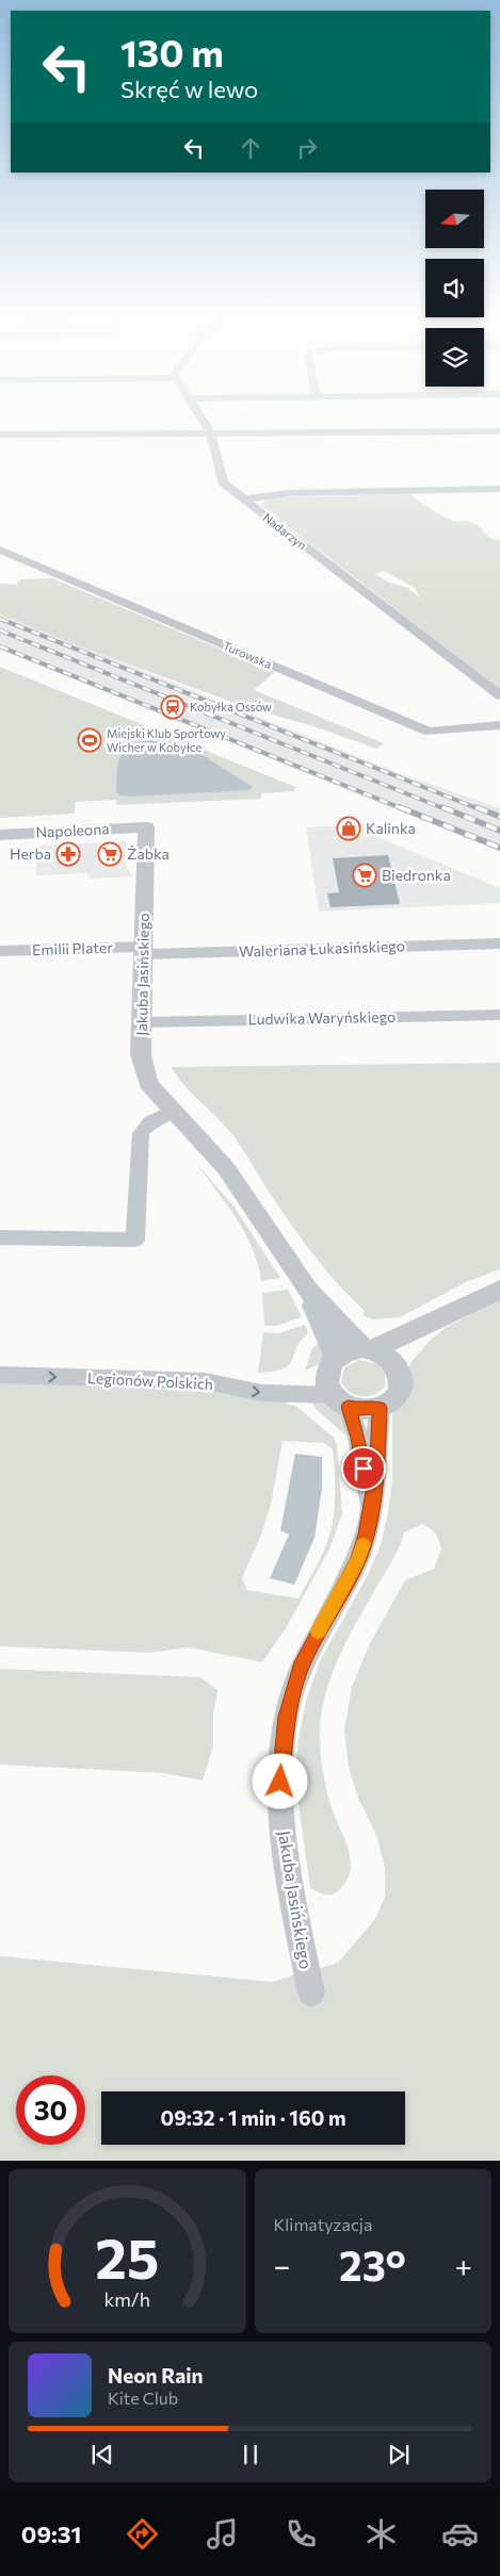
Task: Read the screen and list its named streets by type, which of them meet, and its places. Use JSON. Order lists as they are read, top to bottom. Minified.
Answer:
{"streets":{"street":["Nadarzyn","Turowska","Napoleona","Emilii Plater","Waleriana Łukasińskiego","Jakuba Jasińskiego","Ludwika Waryńskiego","Legionów Polskich"]},"crossings":[["Napoleona","Jakuba Jasińskiego"],["Emilii Plater","Waleriana Łukasińskiego"],["Emilii Plater","Jakuba Jasińskiego"],["Waleriana Łukasińskiego","Jakuba Jasińskiego"],["Jakuba Jasińskiego","Ludwika Waryńskiego"],["Jakuba Jasińskiego","Legionów Polskich"]],"one_way":["Legionów Polskich"],"places":{"station":["Kobyłka Ossów"],"sports":["Miejski Klub Sportowy Wicher w Kobyłce"],"shop":["Kalinka"],"pharmacy":["Herba"],"supermarket":["Żabka","Biedronka"]},"north":"left","page":{"turn":["130 m","Skręć w lewo"],"limit":"30","trip":"09:32 · 1 min · 160 m","tile":"Klimatyzacja","heat":["−","23°","+"],"song":["Neon Rain","Kite Club"],"tabs":"09:31","gauge":["25","km/h"]}}
